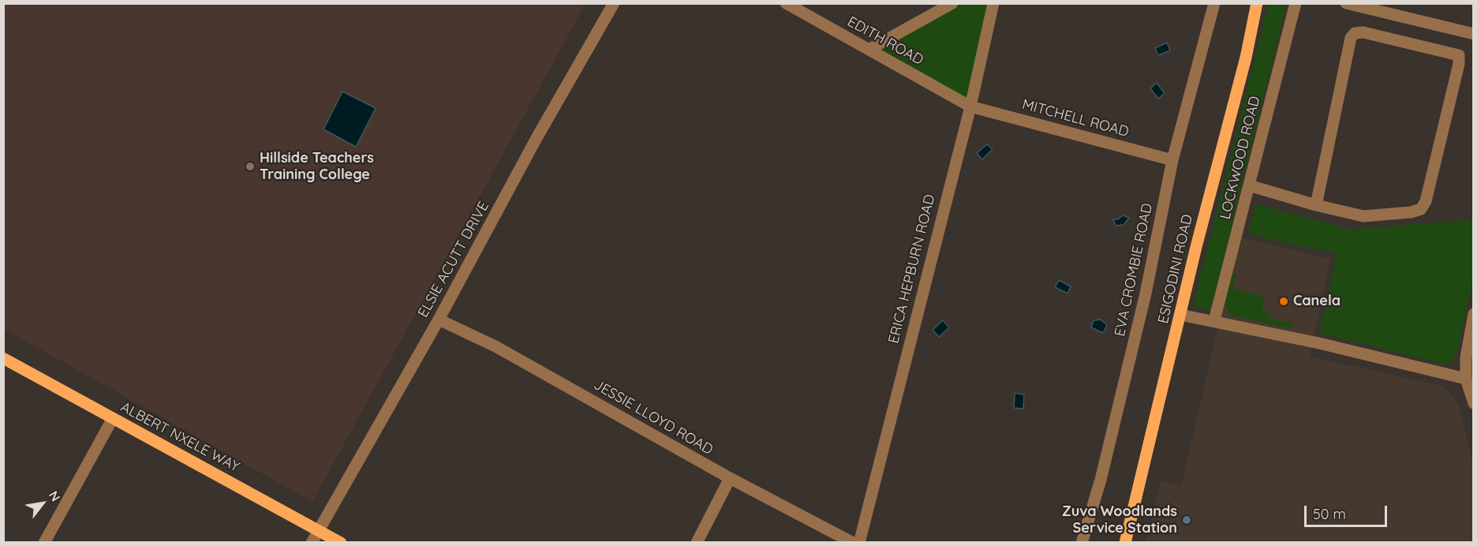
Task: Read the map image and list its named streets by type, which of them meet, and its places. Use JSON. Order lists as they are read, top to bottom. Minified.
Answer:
{"streets":{"main road":["ESIGODINI ROAD","ALBERT NXELE WAY"],"street":["EDITH ROAD","MITCHELL ROAD","LOCKWOOD ROAD","ELSIE ACUTT DRIVE","ERICA HEPBURN ROAD","EVA CROMBIE ROAD","JESSIE LLOYD ROAD"]},"crossings":[["EDITH ROAD","MITCHELL ROAD"],["EDITH ROAD","ERICA HEPBURN ROAD"],["MITCHELL ROAD","ERICA HEPBURN ROAD"],["MITCHELL ROAD","EVA CROMBIE ROAD"],["ELSIE ACUTT DRIVE","JESSIE LLOYD ROAD"],["ELSIE ACUTT DRIVE","ALBERT NXELE WAY"]],"places":["Hillside Teachers Training College","Canela","Zuva Woodlands Service Station"],"scale_bar":"50 m","north":"top right"}
